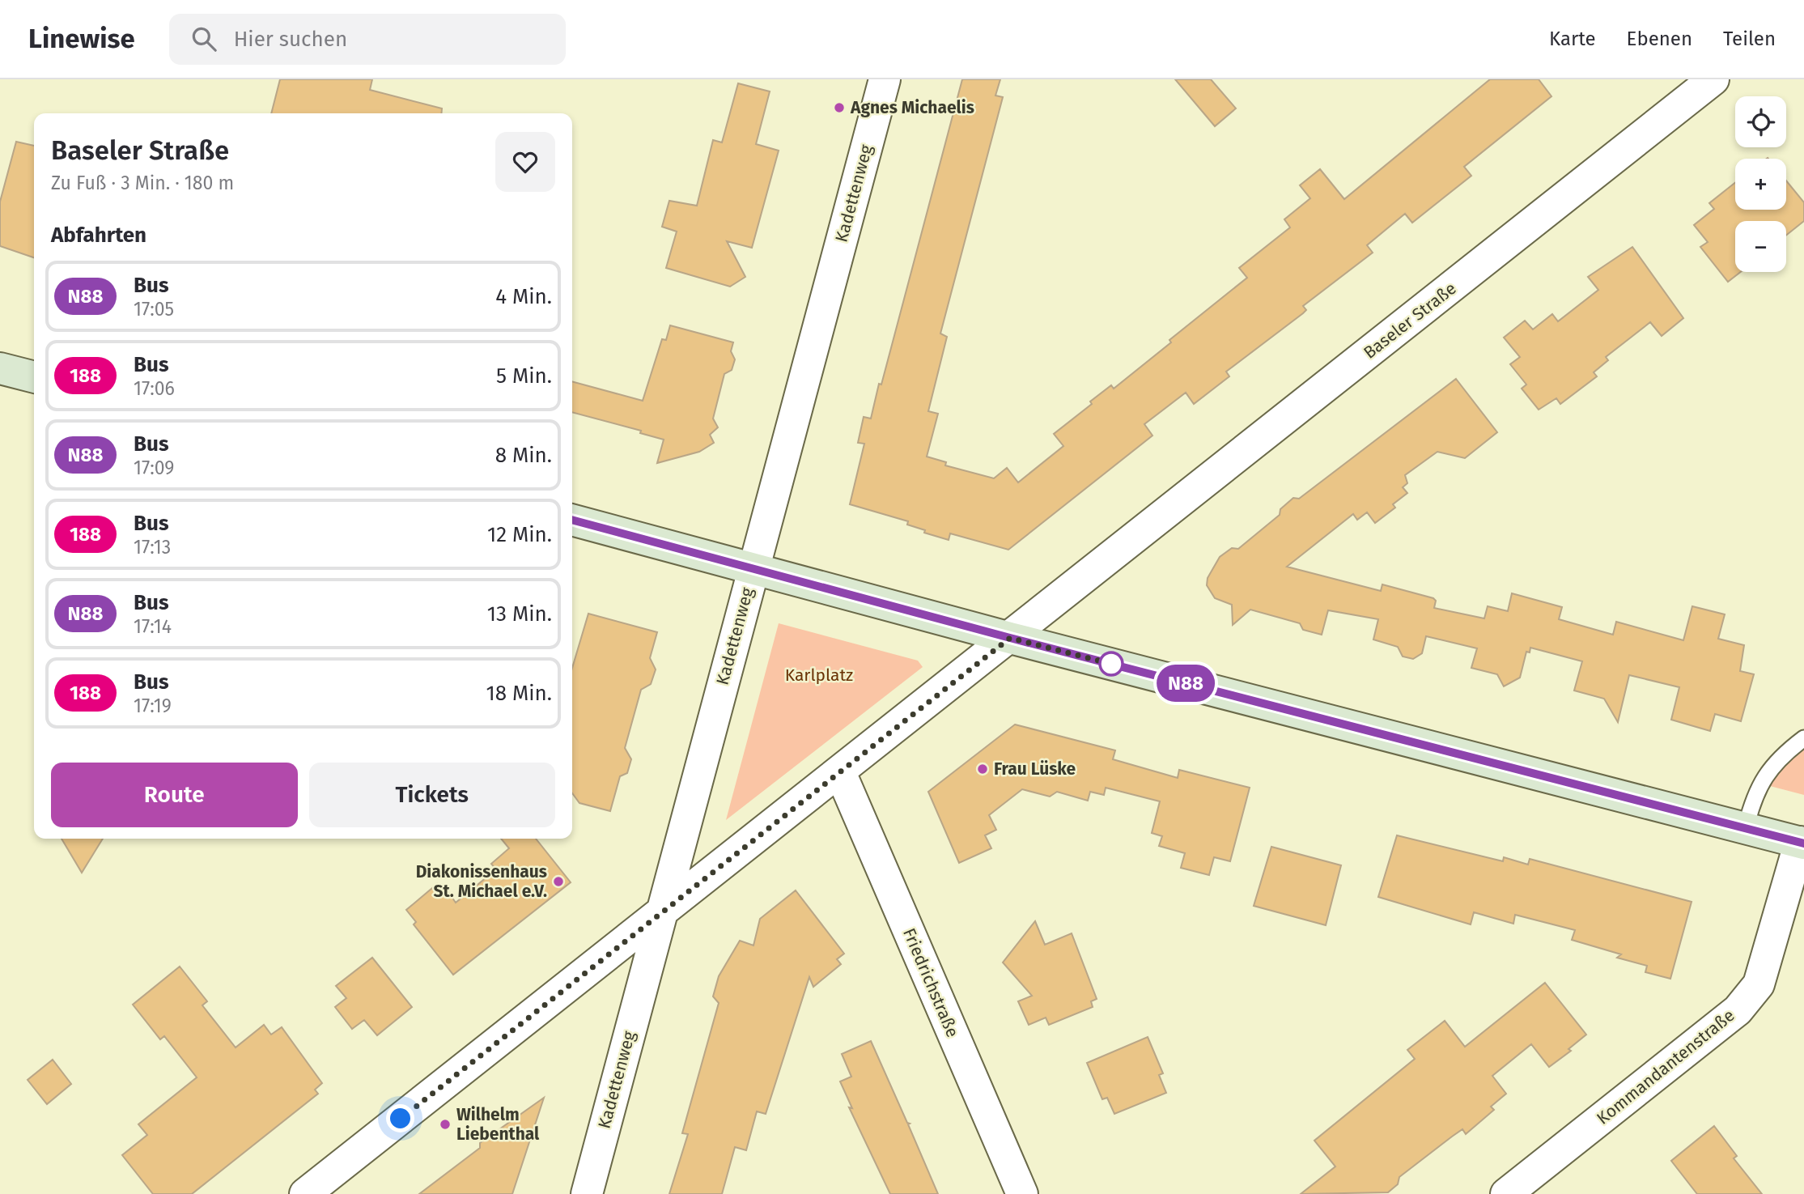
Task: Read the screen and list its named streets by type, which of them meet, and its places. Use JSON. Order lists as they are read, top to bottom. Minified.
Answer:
{"streets":{"street":["Kadettenweg","Baseler Straße","Friedrichstraße","Kommandantenstraße"]},"crossings":[["Kadettenweg","Baseler Straße"],["Baseler Straße","Friedrichstraße"]],"parks":["Karlplatz"],"places":["Agnes Michaelis","Frau Lüske","Diakonissenhaus St. Michael e.V.","Wilhelm Liebenthal"],"lines":["bus line N88"],"page":{"header":"Linewise","search":"Hier suchen","nav":["Karte","Ebenen","Teilen"],"on_map":"N88","map_buttons":["+","−"],"heading":[["Baseler Straße","Zu Fuß · 3 Min. · 180 m"],"Abfahrten"],"list":[{"mark":"N88","name":"Bus","note":"17:05","value":"4 Min."},{"mark":"188","name":"Bus","note":"17:06","value":"5 Min."},{"mark":"N88","name":"Bus","note":"17:09","value":"8 Min."},{"mark":"188","name":"Bus","note":"17:13","value":"12 Min."},{"mark":"N88","name":"Bus","note":"17:14","value":"13 Min."},{"mark":"188","name":"Bus","note":"17:19","value":"18 Min."}],"buttons":["Route","Tickets"]}}
